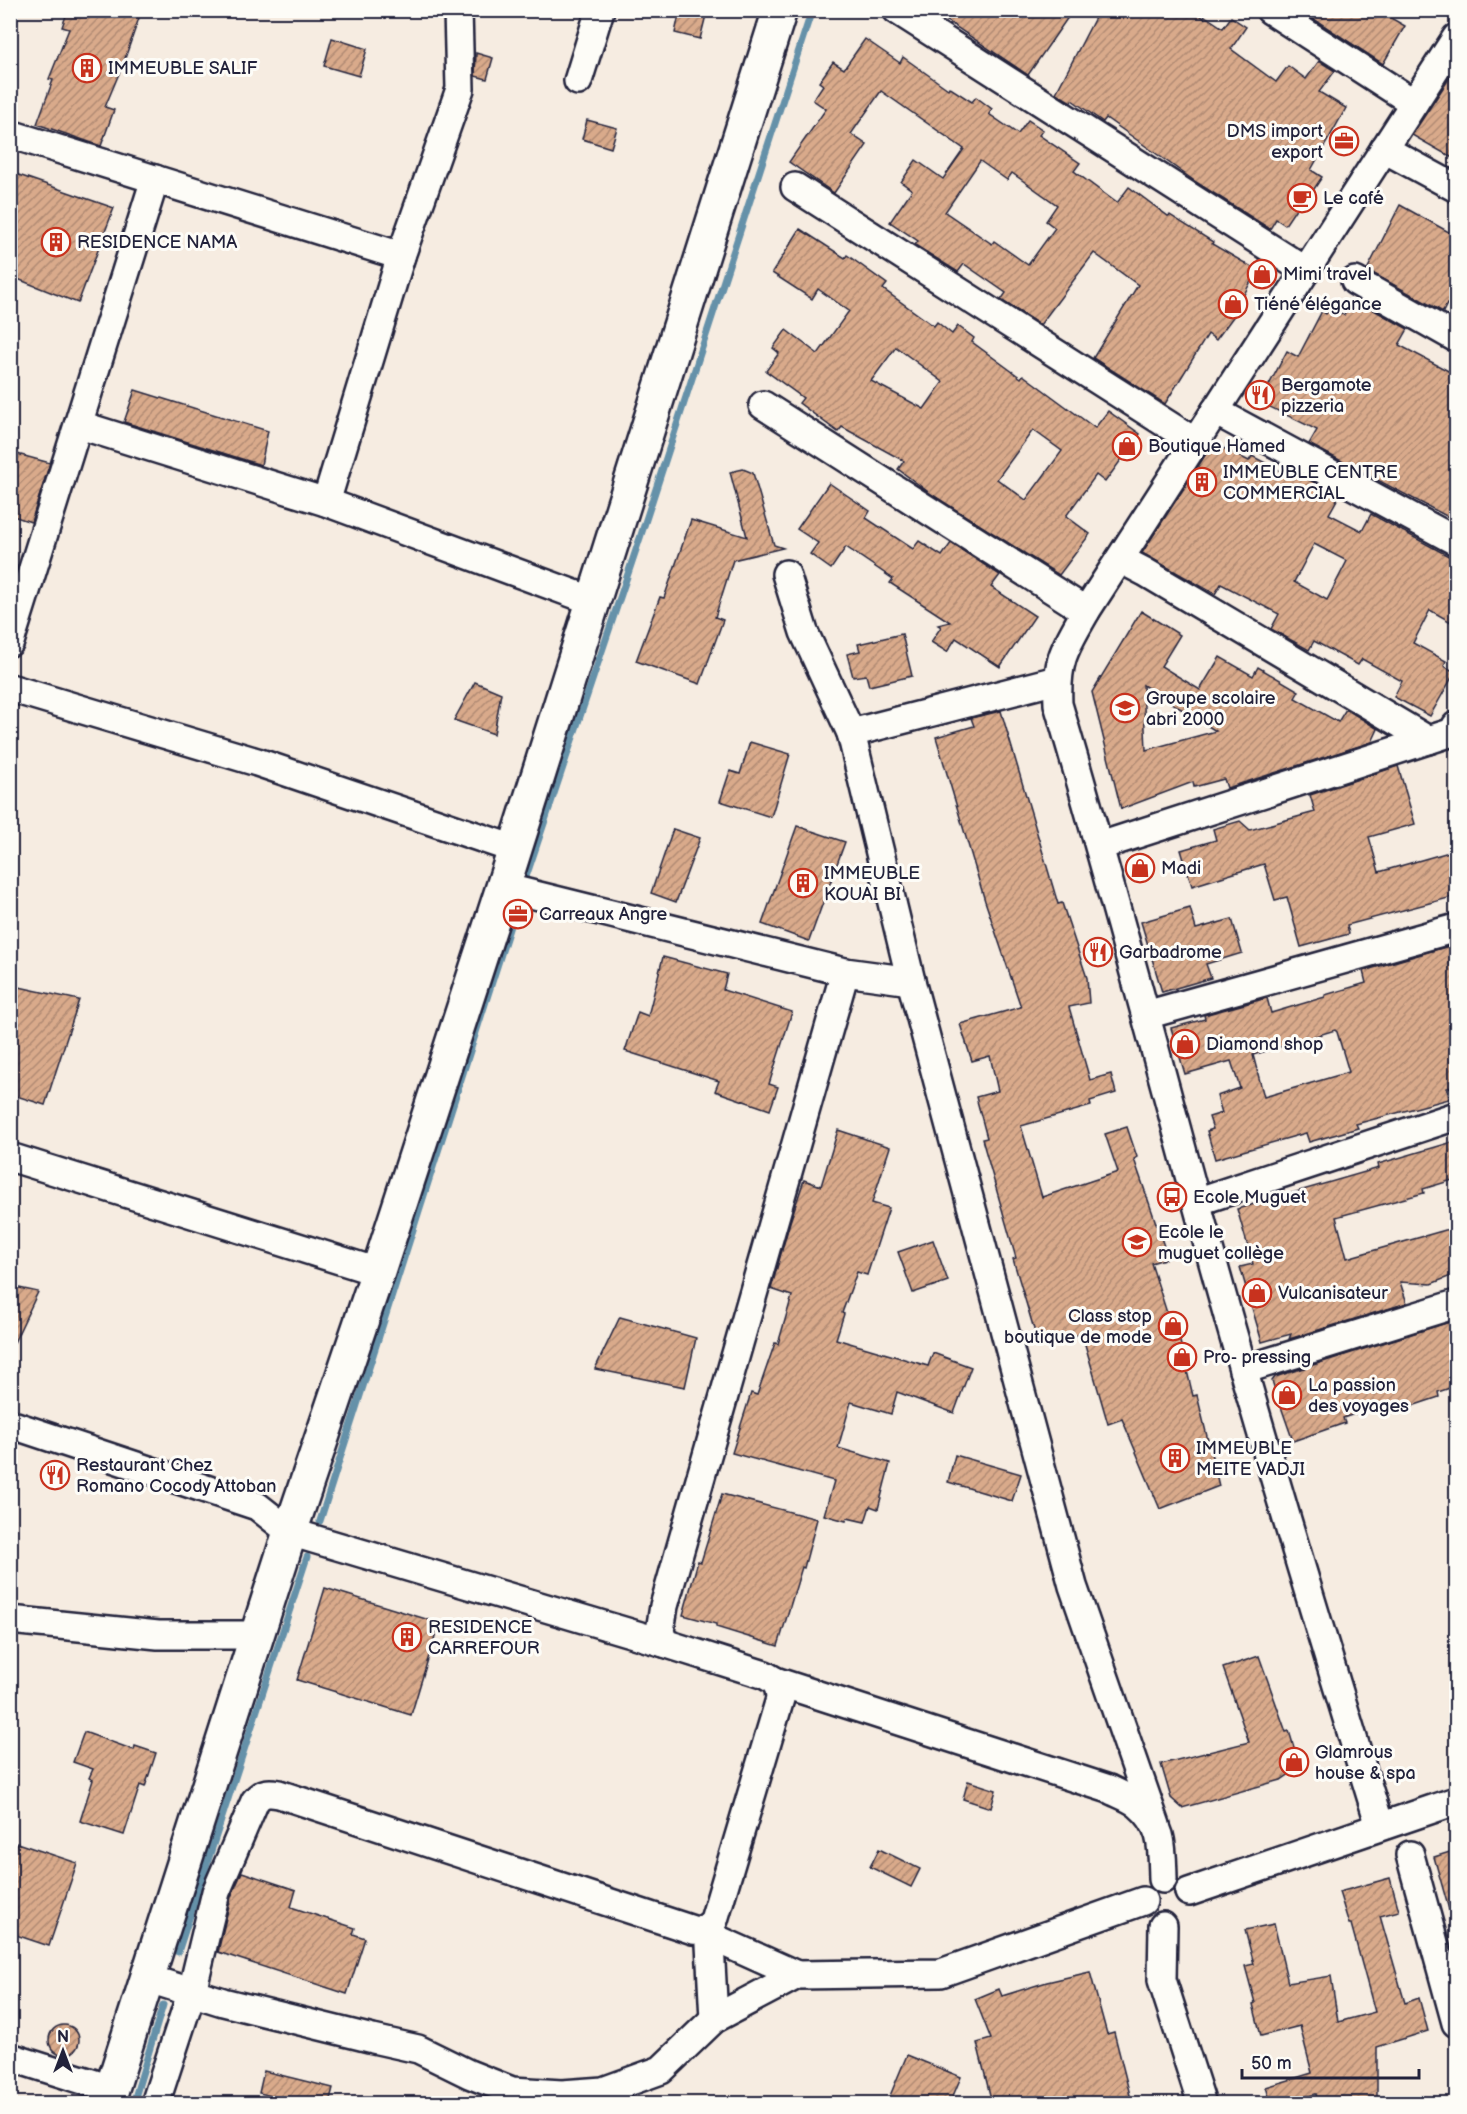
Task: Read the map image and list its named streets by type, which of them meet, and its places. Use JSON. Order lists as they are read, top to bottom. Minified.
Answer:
{"places":{"building":["IMMEUBLE SALIF","RESIDENCE NAMA","IMMEUBLE CENTRE COMMERCIAL","IMMEUBLE KOUAI BI","IMMEUBLE MEITE VADJI","RESIDENCE CARREFOUR"],"office":["DMS import export","Carreaux Angre"],"cafe":["Le café"],"shop":["Mimi travel","Tiéné élégance","Boutique Hamed","Madi","Diamond shop","Vulcanisateur","Class stop boutique de mode","Pro- pressing","La passion des voyages","Glamrous house & spa"],"restaurant":["Bergamote pizzeria","Garbadrome","Restaurant Chez Romano Cocody Attoban"],"school or university":["Groupe scolaire abri 2000","Ecole le muguet collège"],"bus stop":["Ecole Muguet"]},"scale_bar":"50 m","north":"top"}
